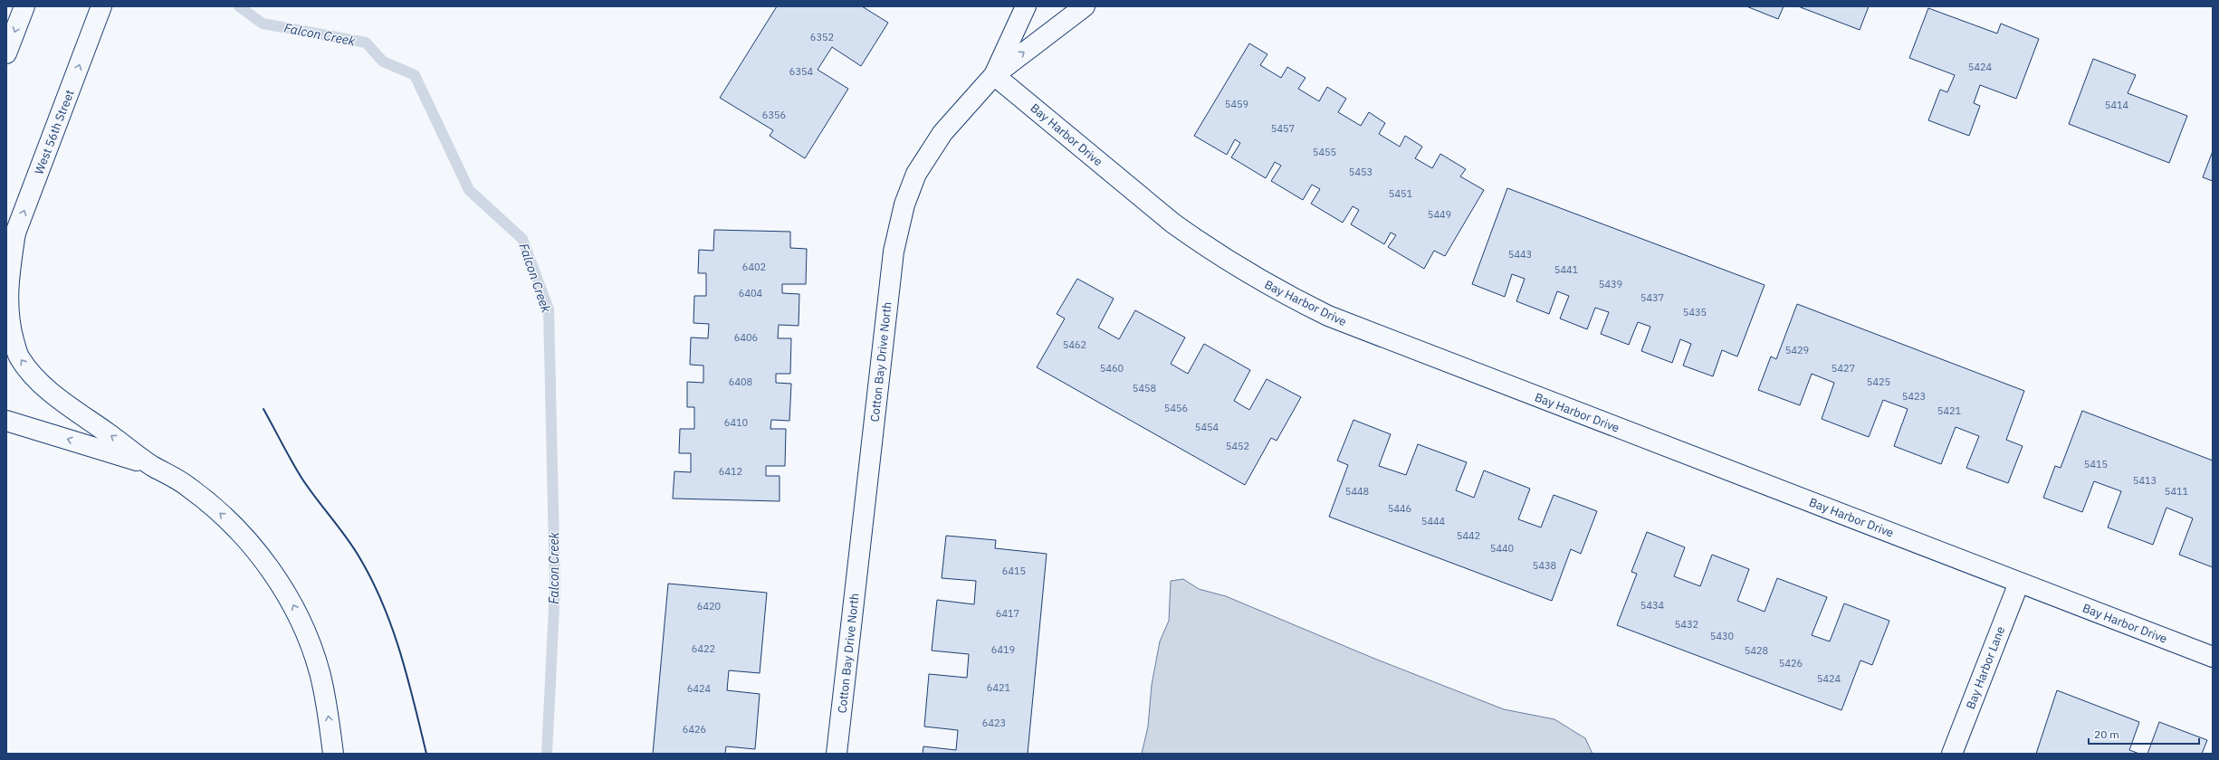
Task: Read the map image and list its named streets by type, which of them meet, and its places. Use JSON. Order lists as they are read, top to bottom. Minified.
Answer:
{"streets":{"main road":["West 56th Street","Bay Harbor Drive","Cotton Bay Drive North","Bay Harbor Lane"]},"crossings":[["Bay Harbor Drive","Cotton Bay Drive North"],["Bay Harbor Drive","Bay Harbor Lane"]],"one_way":["West 56th Street"],"water":["Falcon Creek"],"house_numbers":["6352","5424","6354","5459","5414","6356","5457","5455","5453","5451","5449","5443","6402","5441","5439","6404","5437","5435","6406","5462","5429","5460","5427","6408","5425","5458","5423","5456","5421","6410","5454","5452","5415","6412","5413","5448","5411","5446","5444","5442","5440","5438","6415","5434","6420","6417","5432","5430","6422","6419","5428","5426","5424","6421","6424","6423","6426"],"scale_bar":"20 m"}
